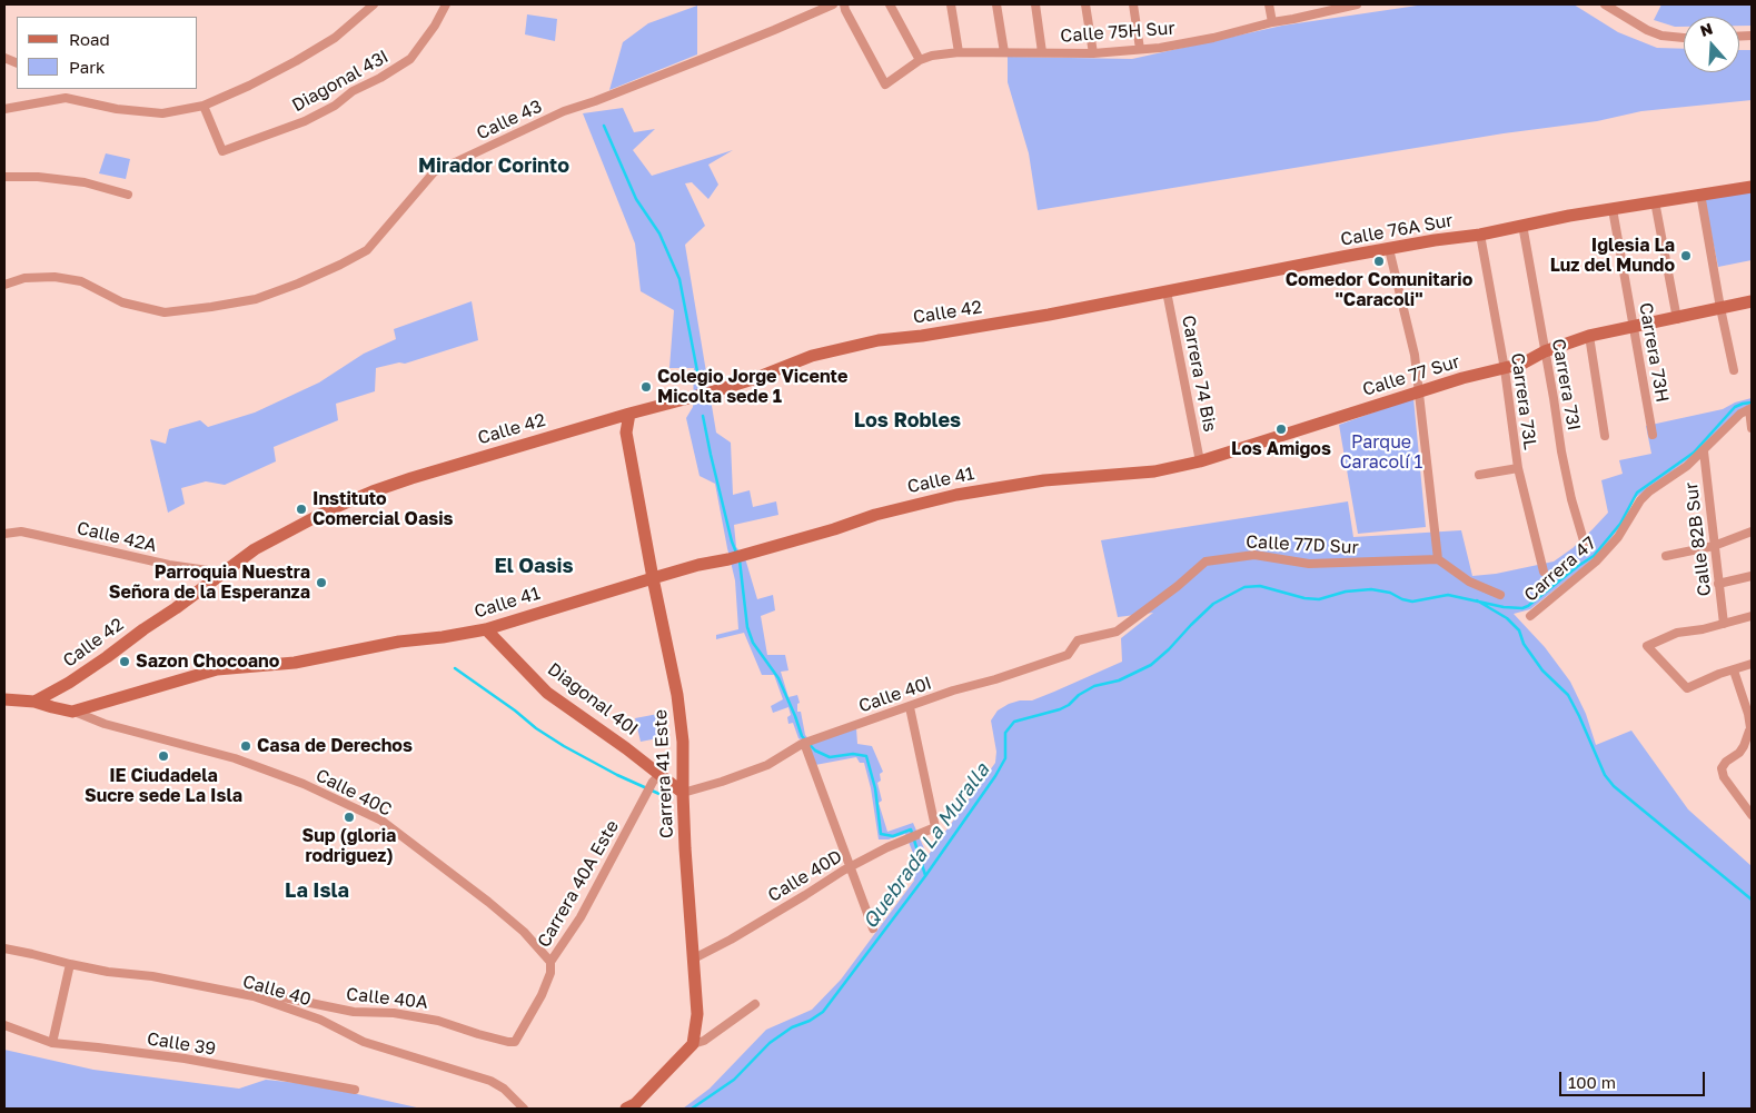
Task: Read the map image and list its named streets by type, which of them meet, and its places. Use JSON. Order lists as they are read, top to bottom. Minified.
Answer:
{"streets":{"street":["Calle 75H Sur","Diagonal 43I","Calle 43","Calle 76A Sur","Calle 42","Carrera 73H","Carrera 74 Bis","Calle 77 Sur","Carrera 73I","Carrera 73L","Calle 41","Calle 42A","Calle 82B Sur","Calle 77D Sur","Carrera 47","Calle 40I","Diagonal 40I","Carrera 41 Este","Calle 40C","Calle 40D","Carrera 40A Este","Calle 40","Calle 40A","Calle 39"]},"crossings":[["Calle 76A Sur","Calle 42"],["Calle 76A Sur","Carrera 73H"],["Calle 76A Sur","Carrera 74 Bis"],["Calle 76A Sur","Carrera 73I"],["Calle 76A Sur","Carrera 73L"],["Calle 42","Calle 42A"],["Calle 42","Carrera 41 Este"],["Carrera 73H","Calle 77 Sur"],["Carrera 74 Bis","Calle 77 Sur"],["Calle 77 Sur","Carrera 73I"],["Calle 77 Sur","Carrera 73L"],["Calle 77 Sur","Calle 41"],["Calle 41","Diagonal 40I"],["Calle 41","Carrera 41 Este"],["Calle 41","Calle 40C"],["Calle 82B Sur","Carrera 47"],["Calle 77D Sur","Calle 40I"],["Calle 40I","Diagonal 40I"],["Calle 40I","Carrera 41 Este"],["Calle 40I","Calle 40D"],["Diagonal 40I","Carrera 41 Este"],["Diagonal 40I","Carrera 40A Este"],["Carrera 41 Este","Calle 40D"],["Calle 40C","Carrera 40A Este"],["Carrera 40A Este","Calle 40A"],["Calle 40","Calle 40A"]],"districts":["Mirador Corinto","Los Robles","El Oasis","La Isla"],"water":["Quebrada La Muralla"],"parks":["Parque Caracolí 1"],"places":["Iglesia La Luz del Mundo","Comedor Comunitario \"Caracoli\"","Colegio Jorge Vicente Micolta sede 1","Los Amigos","Instituto Comercial Oasis","Parroquia Nuestra Señora de la Esperanza","Sazon Chocoano","Casa de Derechos","IE Ciudadela Sucre sede La Isla","Sup (gloria rodriguez)"],"legend":["Road","Park"],"scale_bar":"100 m","north":"top"}
